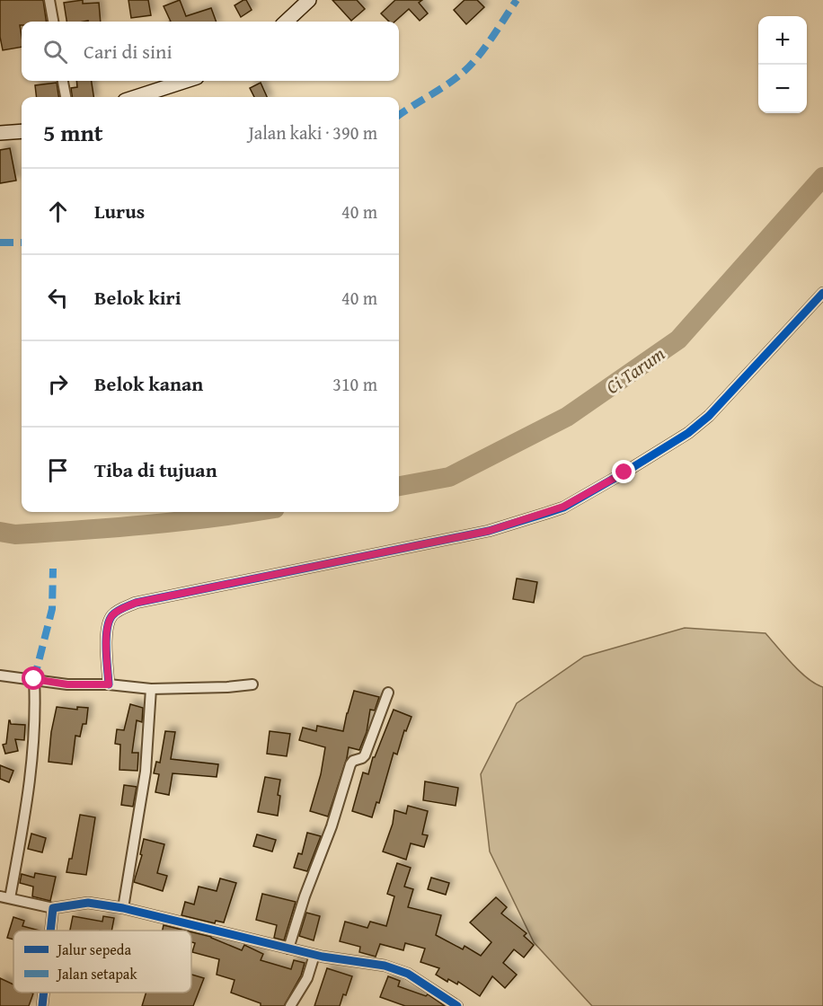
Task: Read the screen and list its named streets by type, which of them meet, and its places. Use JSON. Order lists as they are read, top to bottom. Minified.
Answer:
{"water":["Ci Tarum"],"legend":["Jalur sepeda","Jalan setapak"],"page":{"map_buttons":["+","−"],"search":"Cari di sini","heading":["5 mnt","Jalan kaki · 390 m"],"list":[["Lurus","40 m"],["Belok kiri","40 m"],["Belok kanan","310 m"],"Tiba di tujuan"]}}
